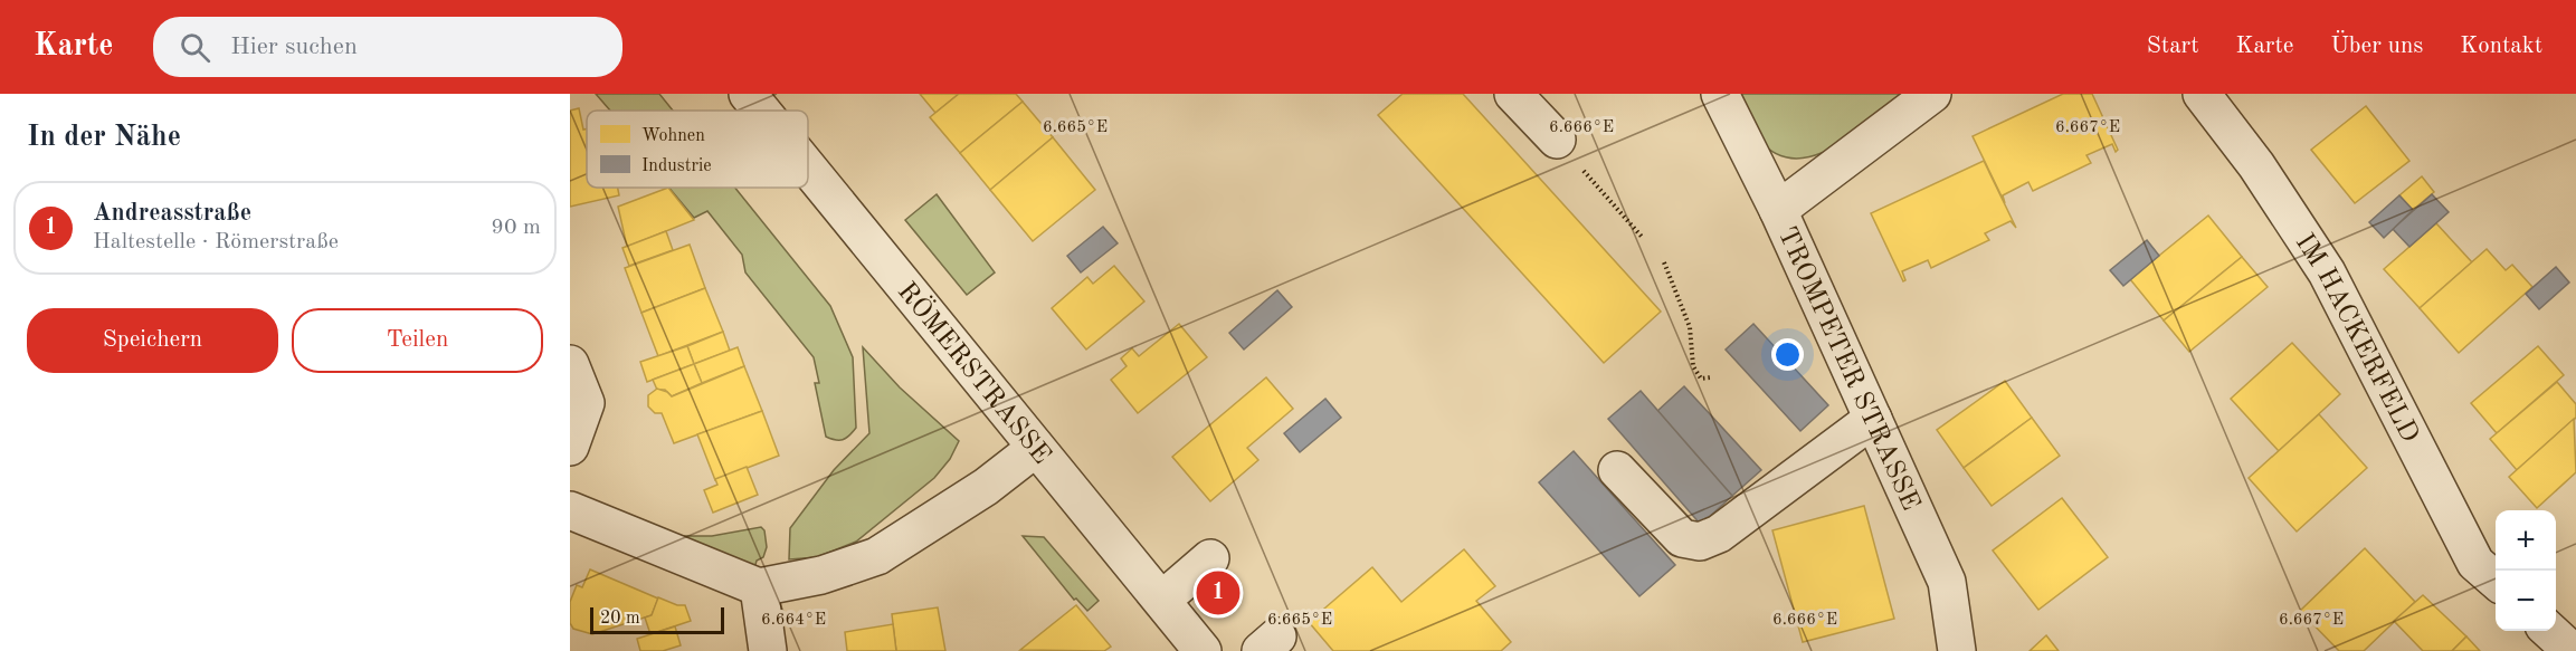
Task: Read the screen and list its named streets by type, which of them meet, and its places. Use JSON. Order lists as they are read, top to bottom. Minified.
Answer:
{"streets":{"street":["IM HACKERFELD","TROMPETER STRASSE","RÖMERSTRASSE"]},"legend":["Wohnen","Industrie"],"scale_bar":"20 m","page":{"header":"Karte","search":"Hier suchen","nav":["Start","Karte","Über uns","Kontakt"],"heading":"In der Nähe","list":[{"mark":"1","name":"Andreasstraße","note":"Haltestelle · Römerstraße","value":"90 m"}],"buttons":["Speichern","Teilen"],"map_buttons":["+","−"],"pins":"1","scale":"20 m"},"coordinates":["6.665°E","6.666°E","6.667°E","6.664°E"]}
